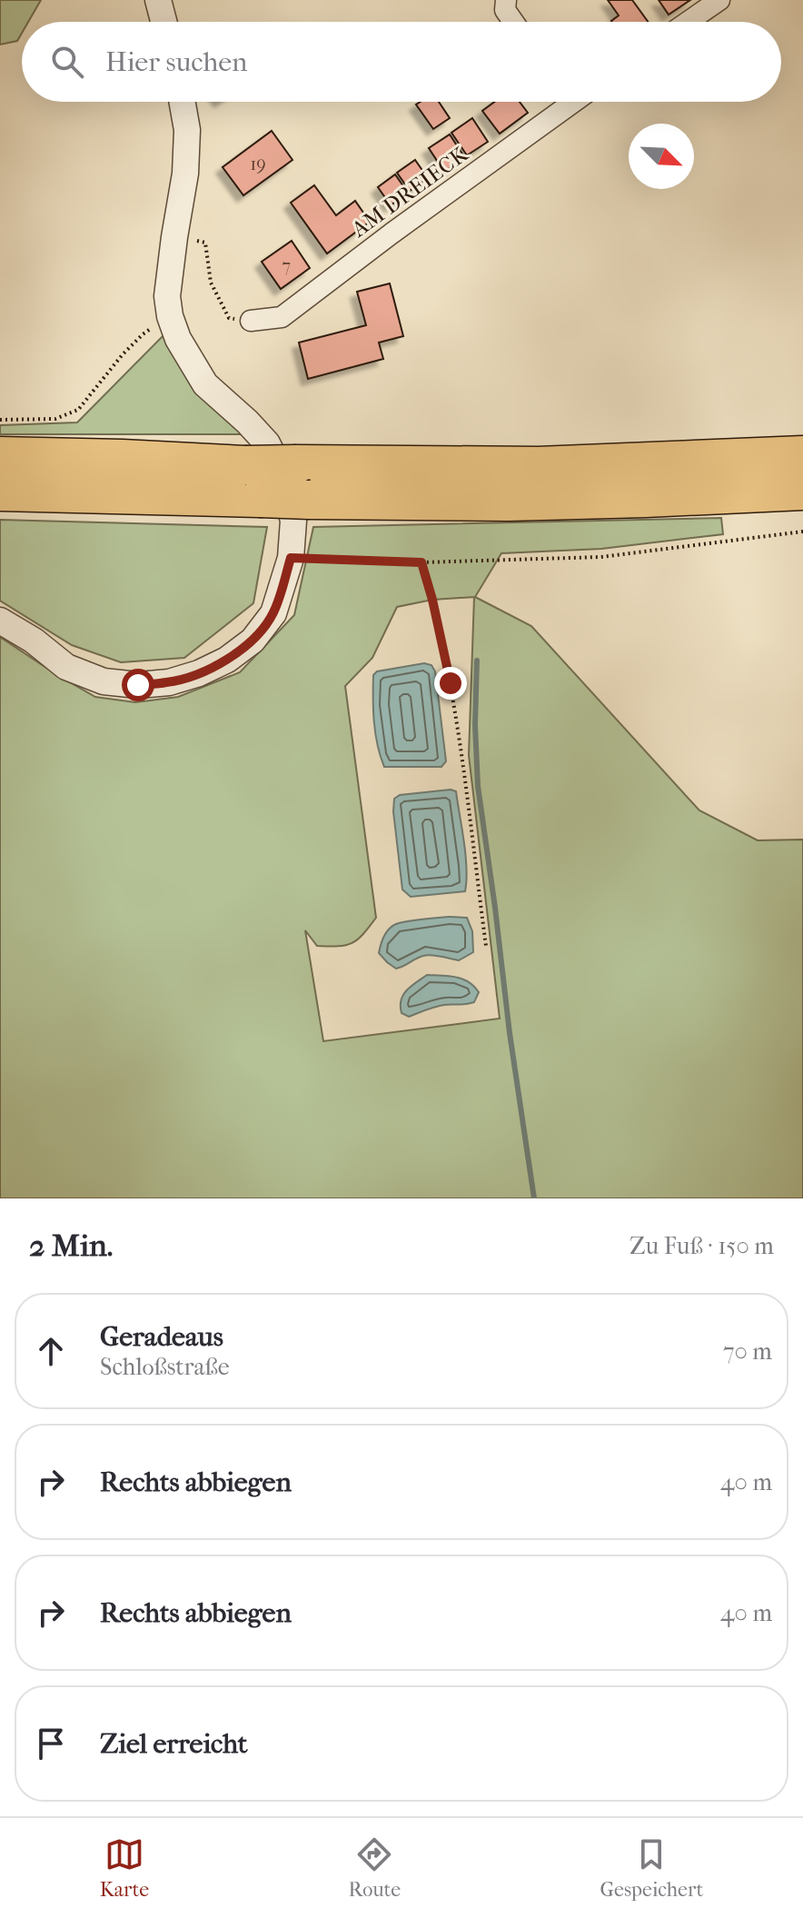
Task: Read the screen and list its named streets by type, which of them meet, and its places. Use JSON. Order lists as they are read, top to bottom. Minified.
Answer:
{"streets":{"street":["AM DREIECK"]},"house_numbers":["19","7"],"north":"bottom right","page":{"search":"Hier suchen","heading":["2 Min.","Zu Fuß · 150 m"],"list":[["Geradeaus","Schloßstraße","70 m"],["Rechts abbiegen","40 m"],["Rechts abbiegen","40 m"],"Ziel erreicht"],"nav":["Karte","Route","Gespeichert"]}}
